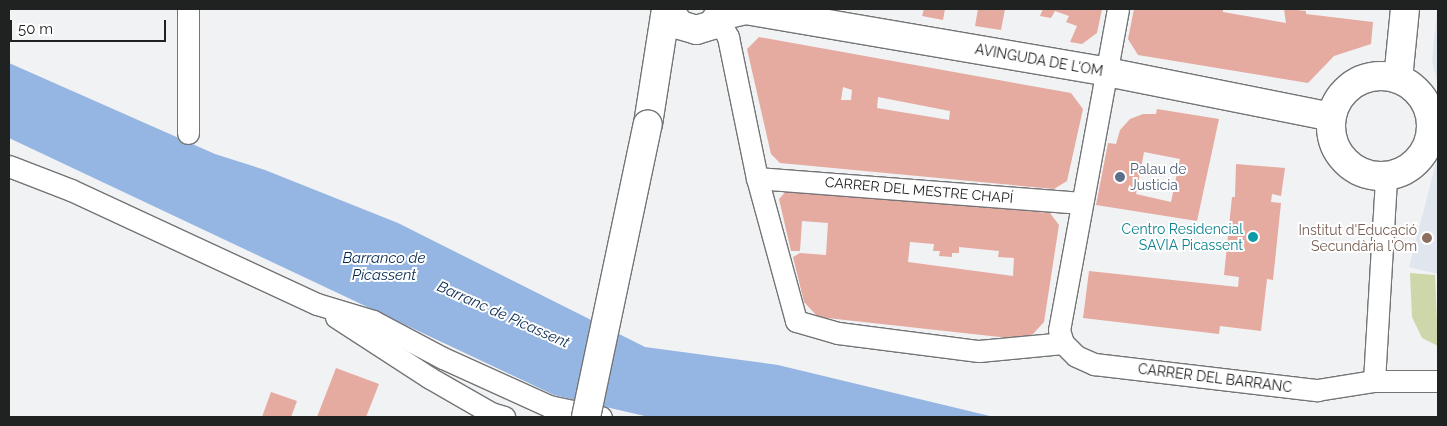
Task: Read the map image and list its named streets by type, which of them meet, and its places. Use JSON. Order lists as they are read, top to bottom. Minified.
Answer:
{"streets":{"street":["AVINGUDA DE L'OM","CARRER DEL MESTRE CHAPÍ","CARRER DEL BARRANC"]},"water":["Barranco de Picassent","Barranc de Picassent"],"places":["Palau de Justicia","Centro Residencial SAVIA Picassent","Institut d'Educació Secundària l'Om"],"scale_bar":"50 m"}
